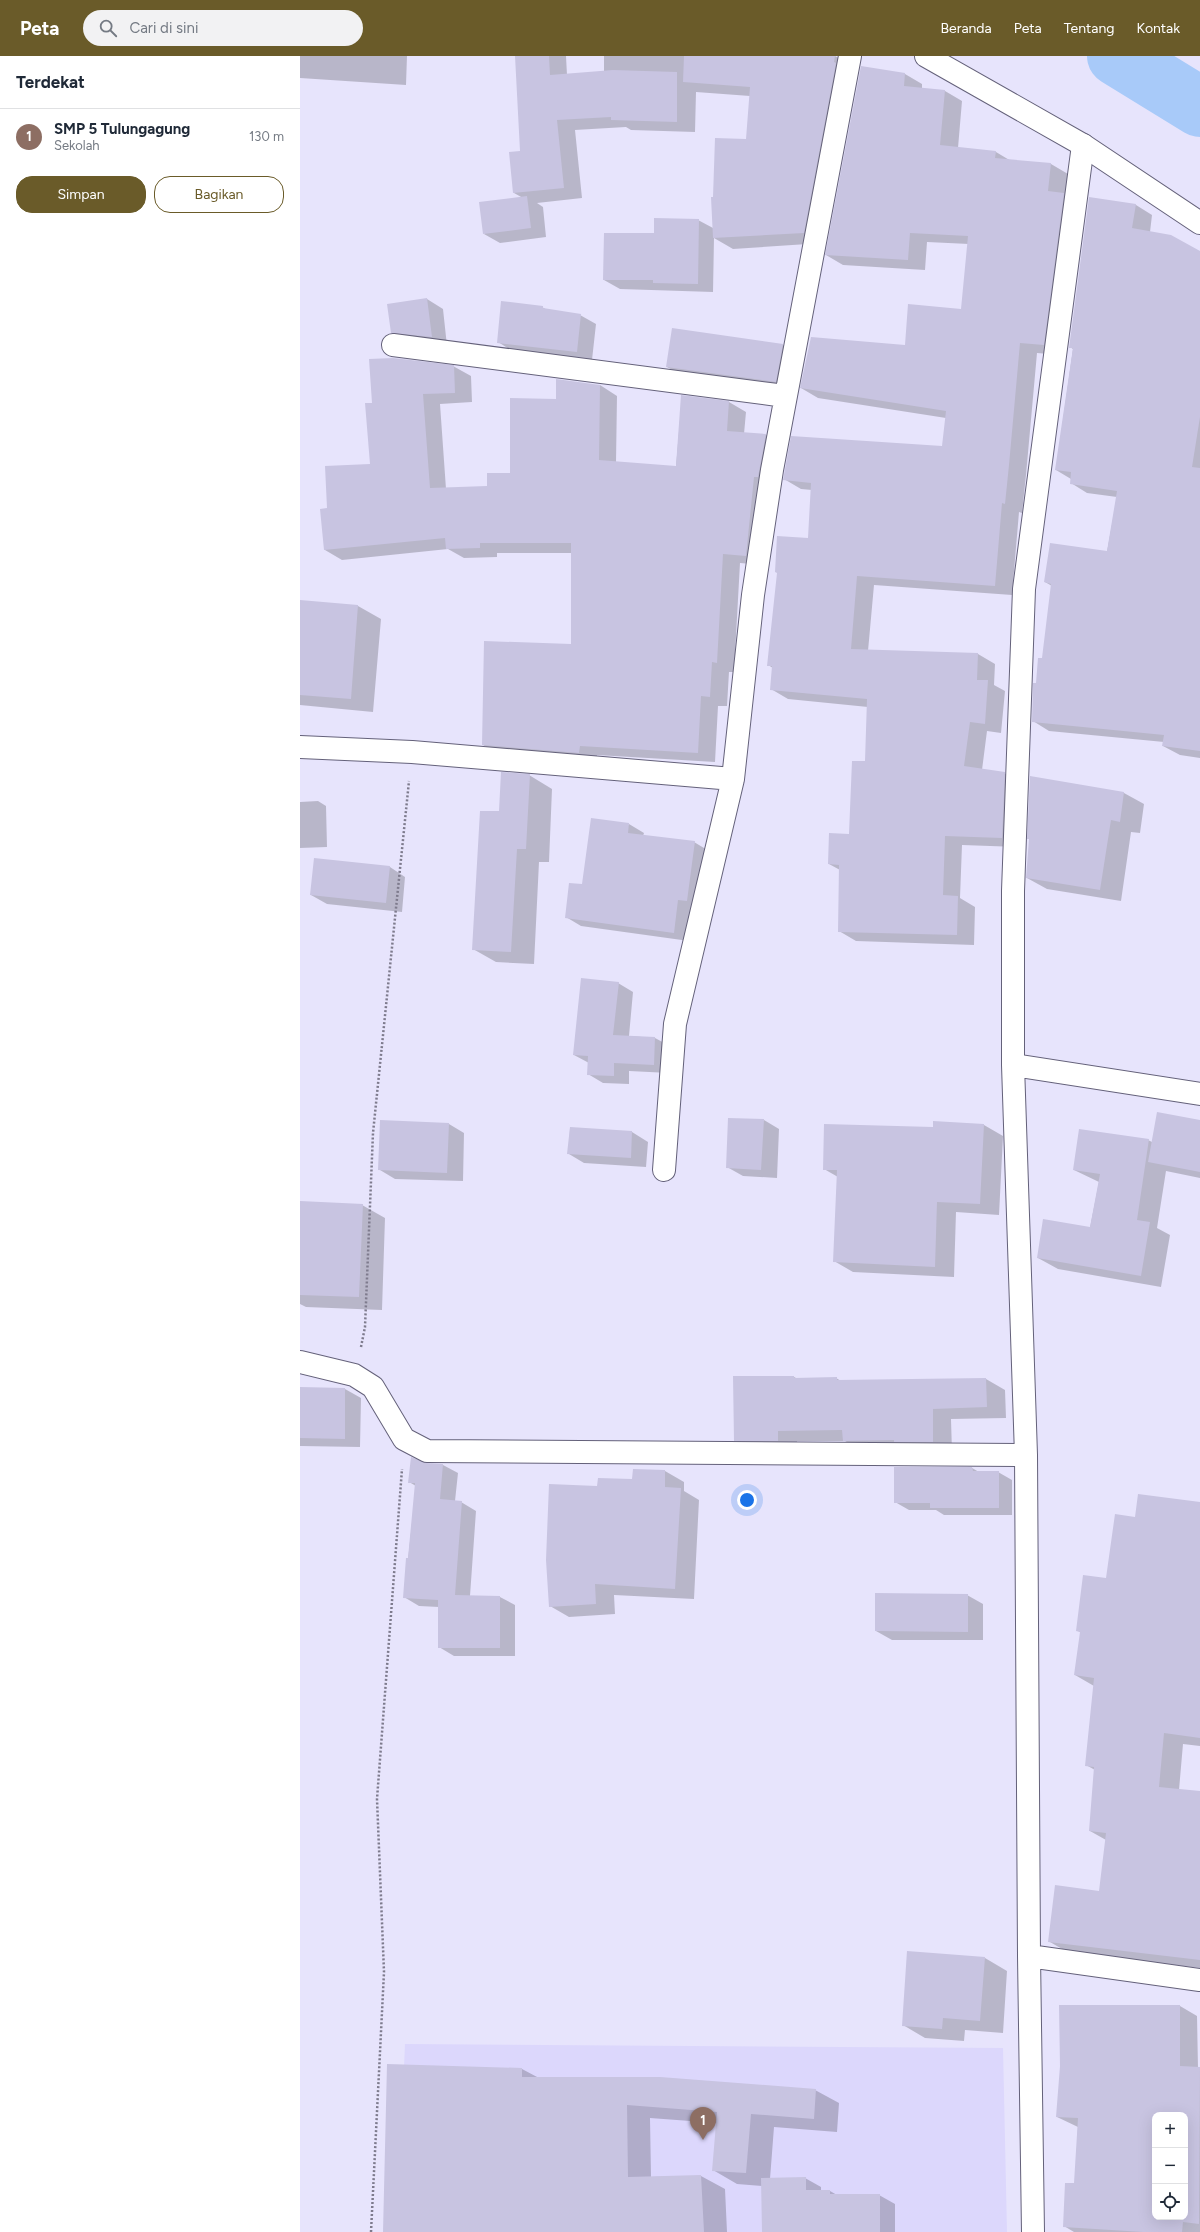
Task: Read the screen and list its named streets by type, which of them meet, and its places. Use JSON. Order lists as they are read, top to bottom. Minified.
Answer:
{"page":{"header":"Peta","search":"Cari di sini","nav":["Beranda","Peta","Tentang","Kontak"],"heading":"Terdekat","list":[{"mark":"1","name":"SMP 5 Tulungagung","note":"Sekolah","value":"130 m"}],"buttons":["Simpan","Bagikan"],"pins":"1","map_buttons":["+","−"]}}
